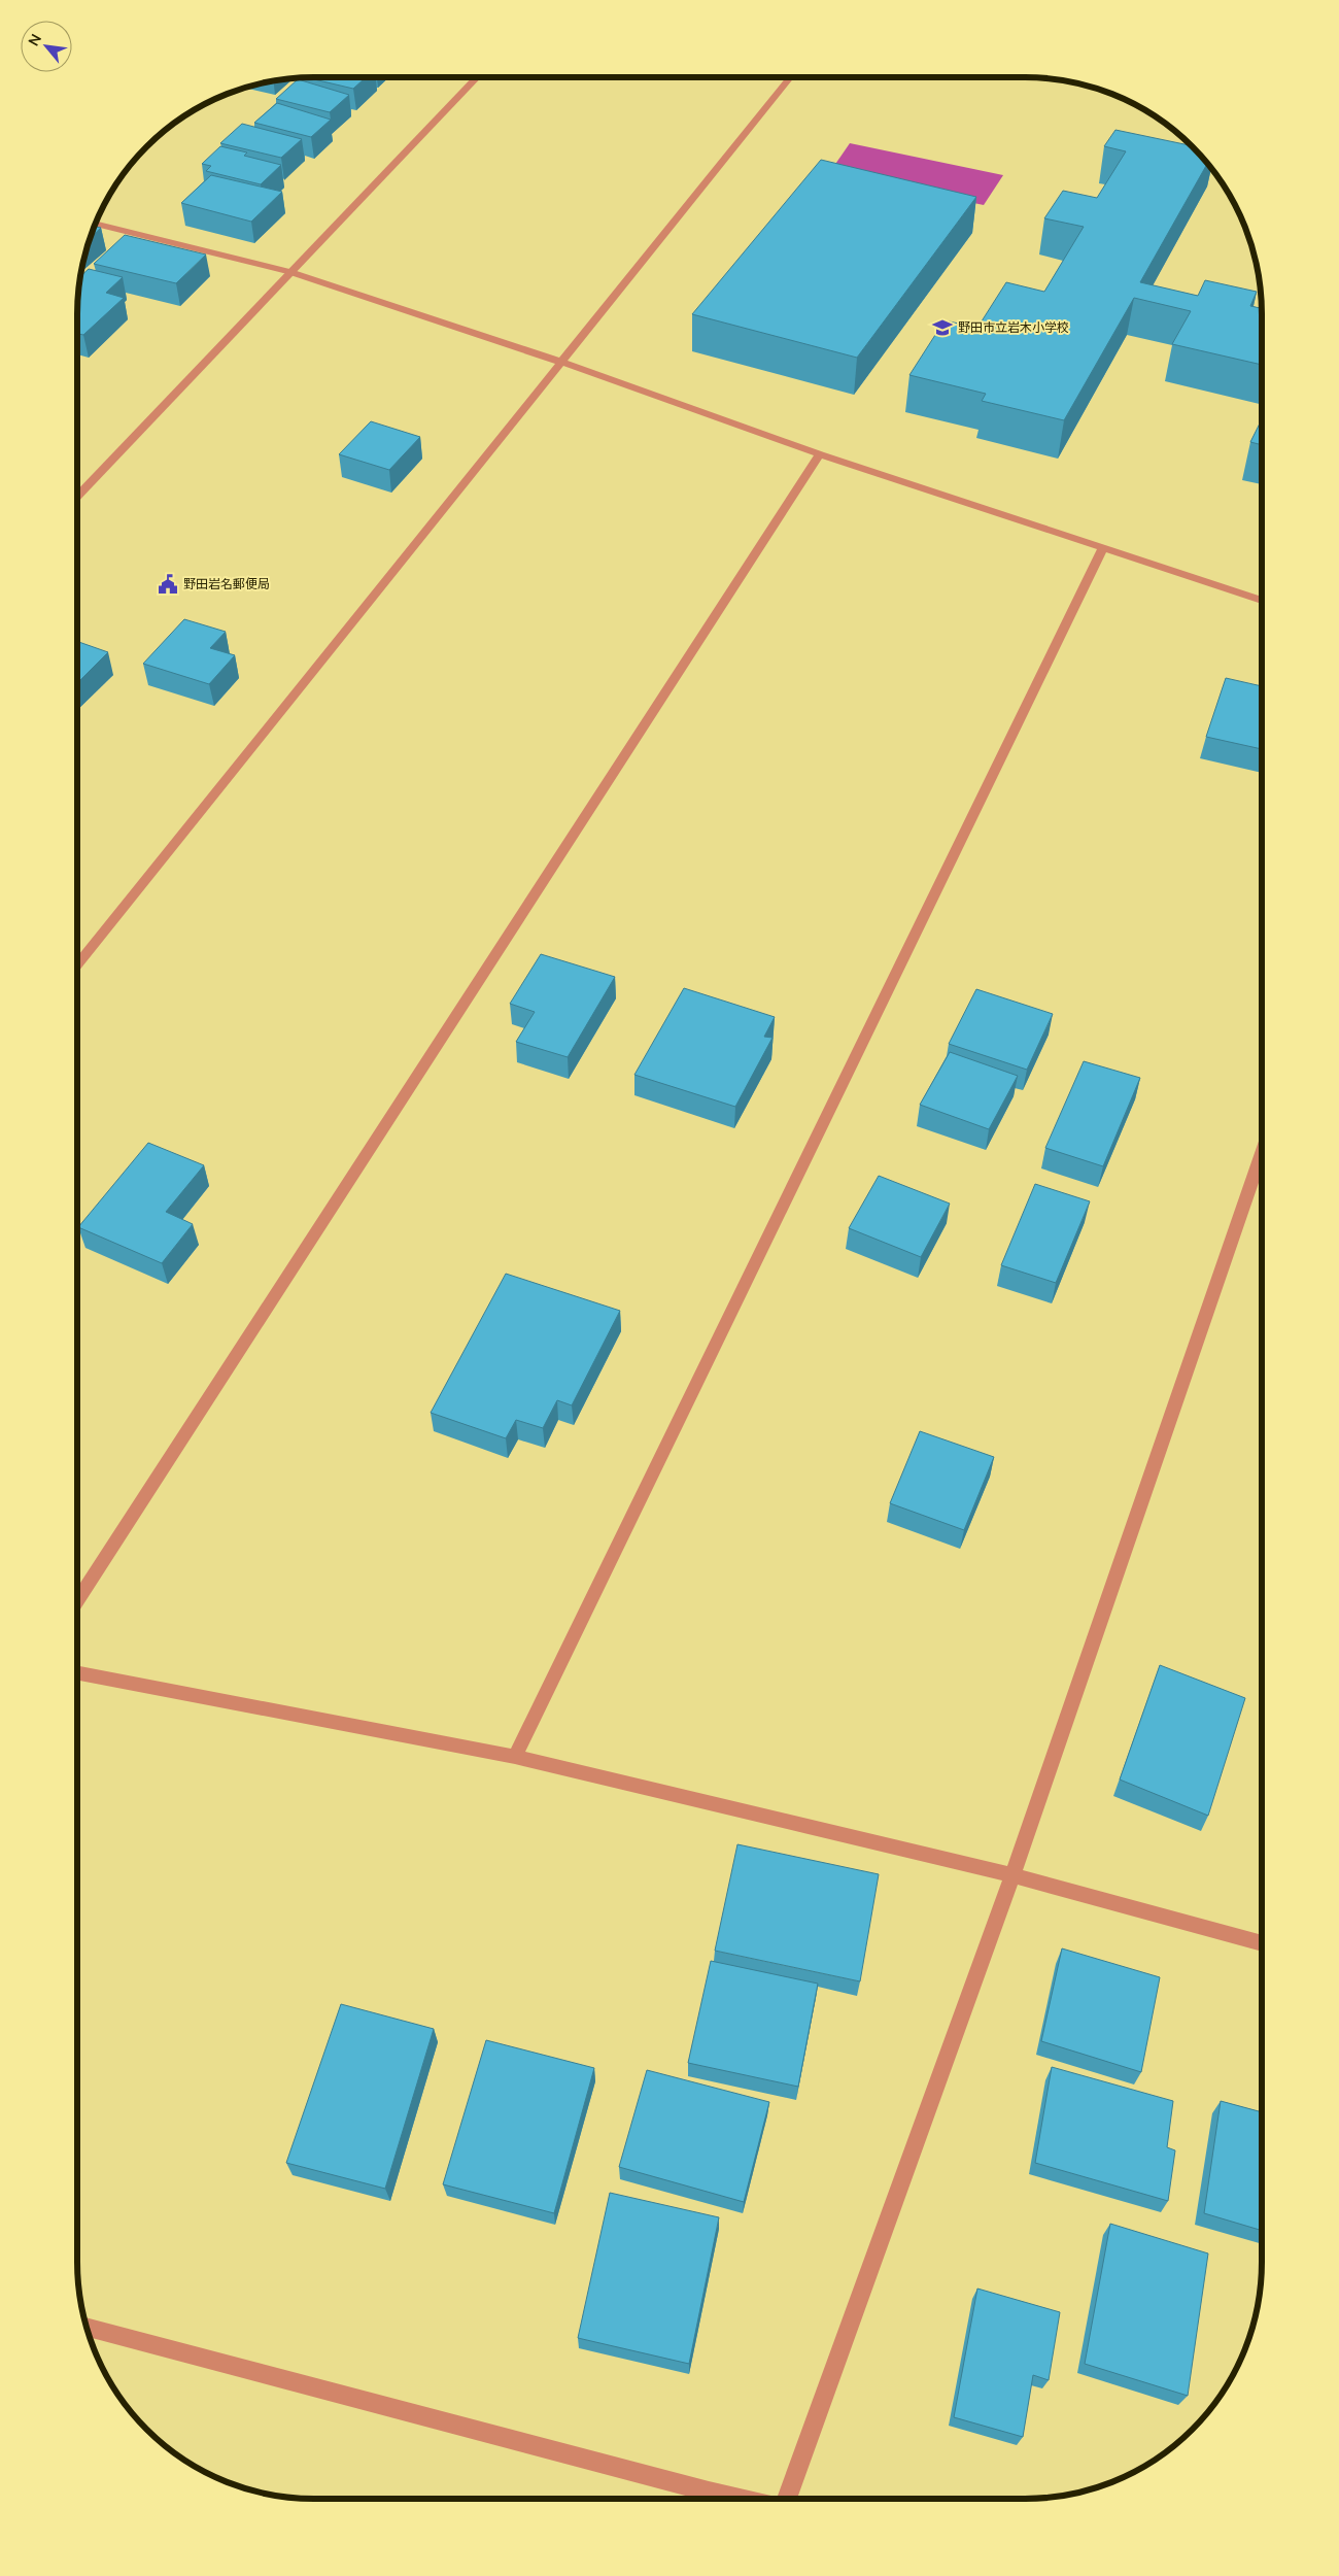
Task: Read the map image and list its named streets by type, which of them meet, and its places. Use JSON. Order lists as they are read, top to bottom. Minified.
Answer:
{"places":{"school or university":["野田市立岩木小学校"],"public building":["野田岩名郵便局"]},"north":"top left"}
